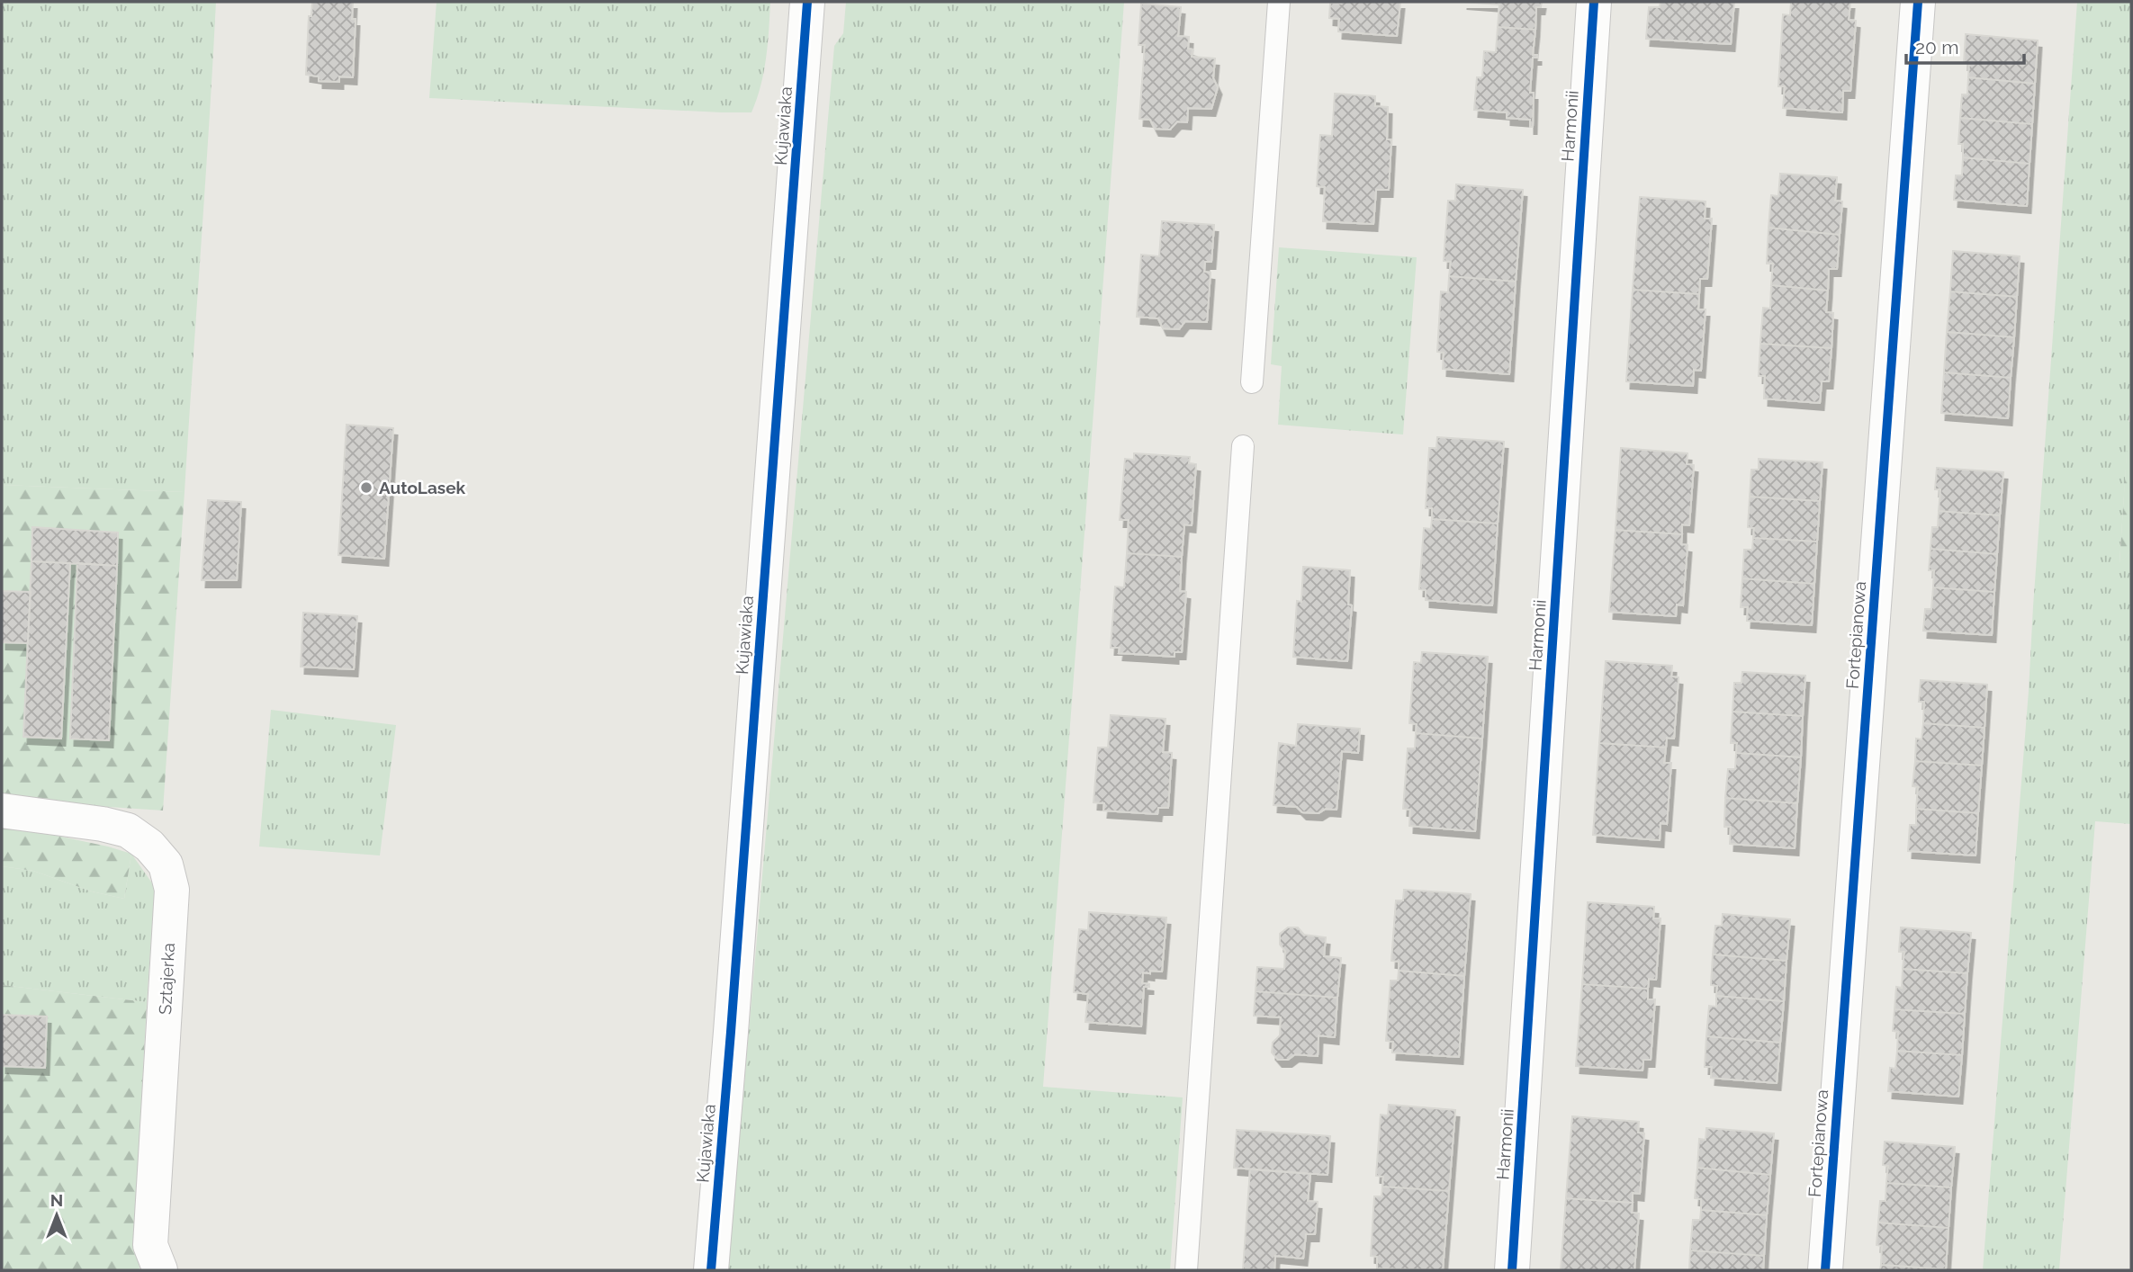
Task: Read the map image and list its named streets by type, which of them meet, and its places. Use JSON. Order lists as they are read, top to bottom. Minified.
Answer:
{"streets":{"street":["Kujawiaka","Harmonii","Fortepianowa","Sztajerka"]},"places":["AutoLasek"],"scale_bar":"20 m","north":"top"}
